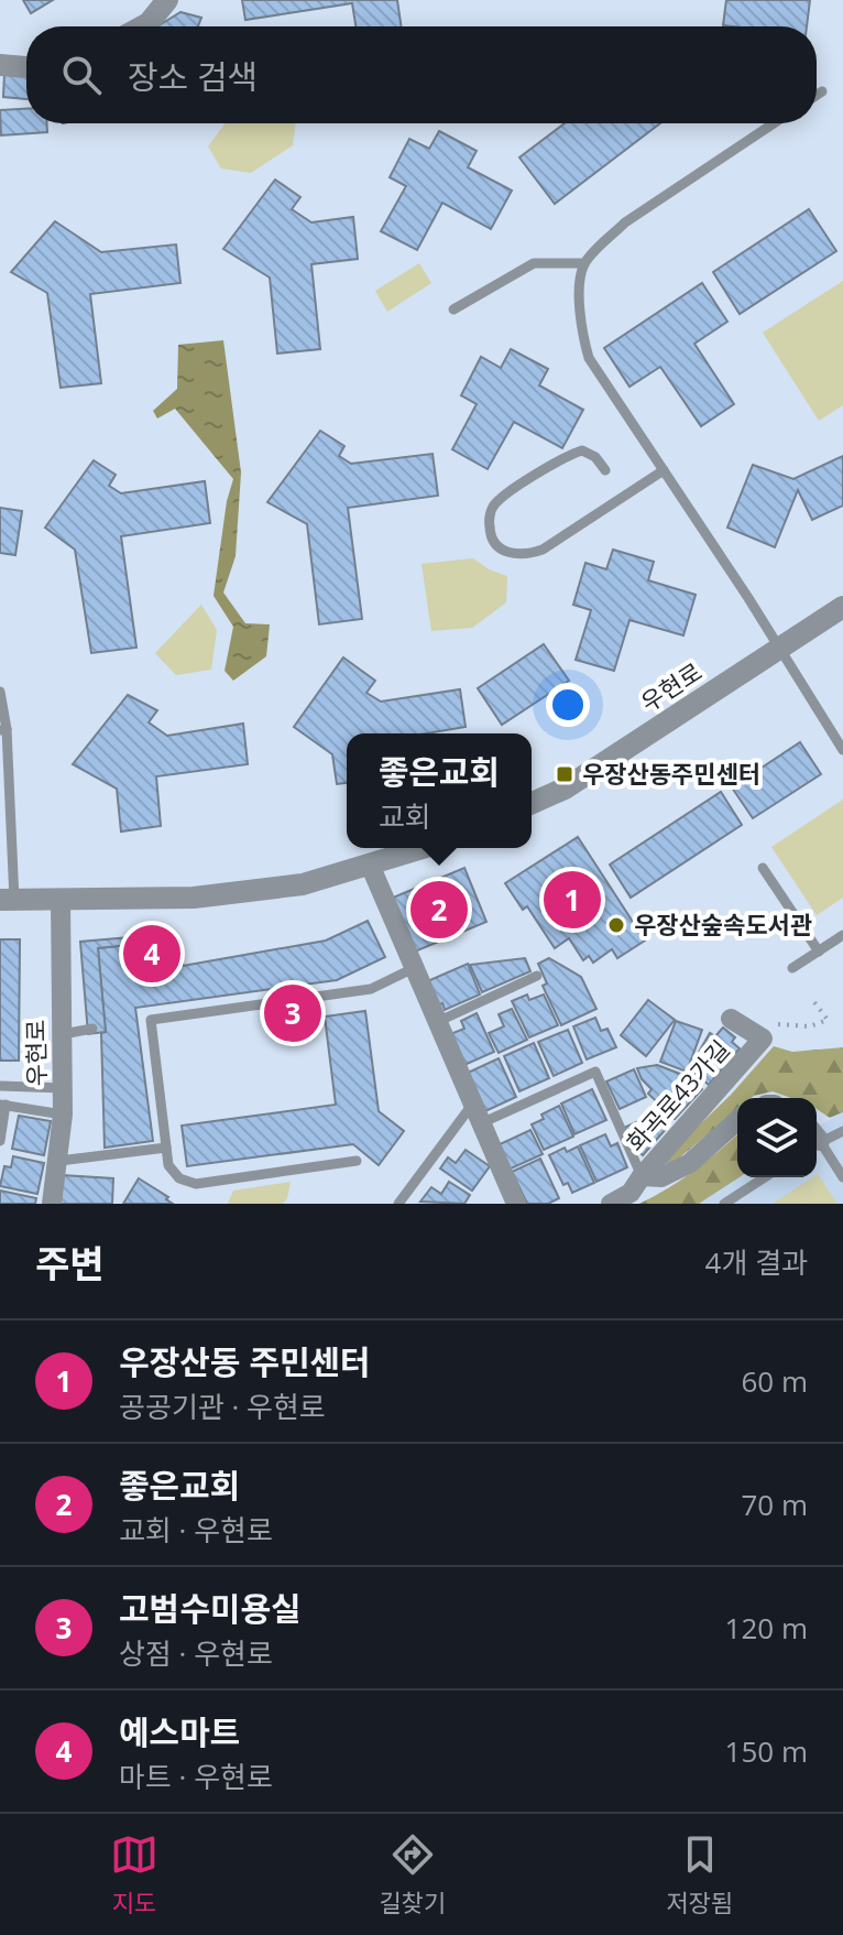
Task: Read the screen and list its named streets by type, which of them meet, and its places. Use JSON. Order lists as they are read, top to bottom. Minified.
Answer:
{"streets":{"street":["우현로","화곡로43가길"]},"places":{"transit":["우장산동주민센터"],"other":["우장산숲속도서관"]},"page":{"search":"장소 검색","popup":["좋은교회","교회"],"pins":["1","2","4","3"],"heading":["주변","4개 결과"],"list":[{"mark":"1","name":"우장산동 주민센터","note":"공공기관 · 우현로","value":"60 m"},{"mark":"2","name":"좋은교회","note":"교회 · 우현로","value":"70 m"},{"mark":"3","name":"고범수미용실","note":"상점 · 우현로","value":"120 m"},{"mark":"4","name":"예스마트","note":"마트 · 우현로","value":"150 m"}],"nav":["지도","길찾기","저장됨"]}}
